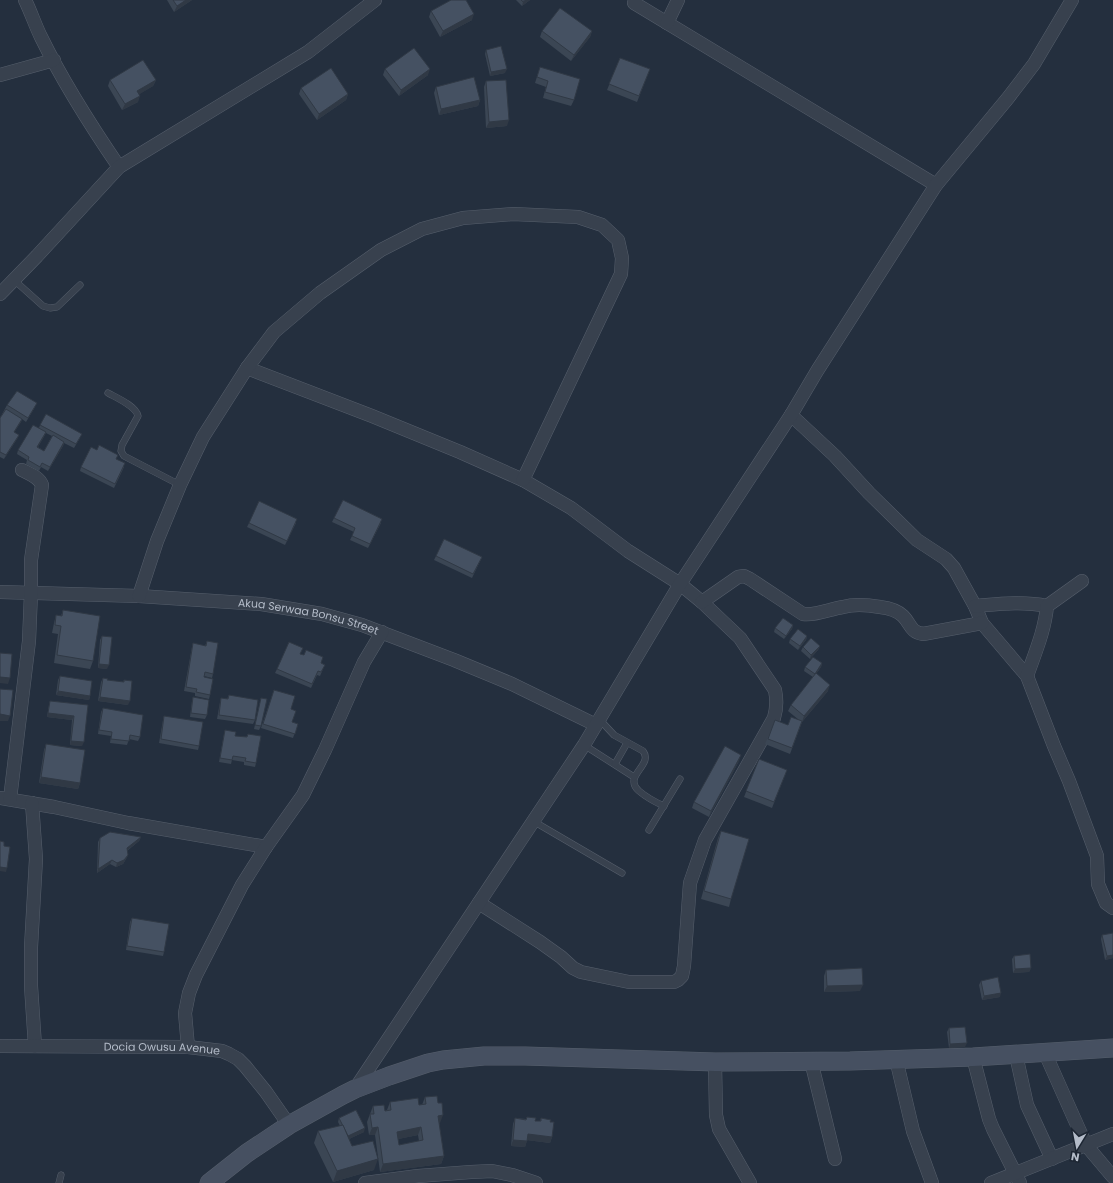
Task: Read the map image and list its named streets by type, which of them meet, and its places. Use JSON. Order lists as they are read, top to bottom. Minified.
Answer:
{"streets":{"street":["Akua Serwaa Bonsu Street","Docia Owusu Avenue"]},"north":"bottom"}
